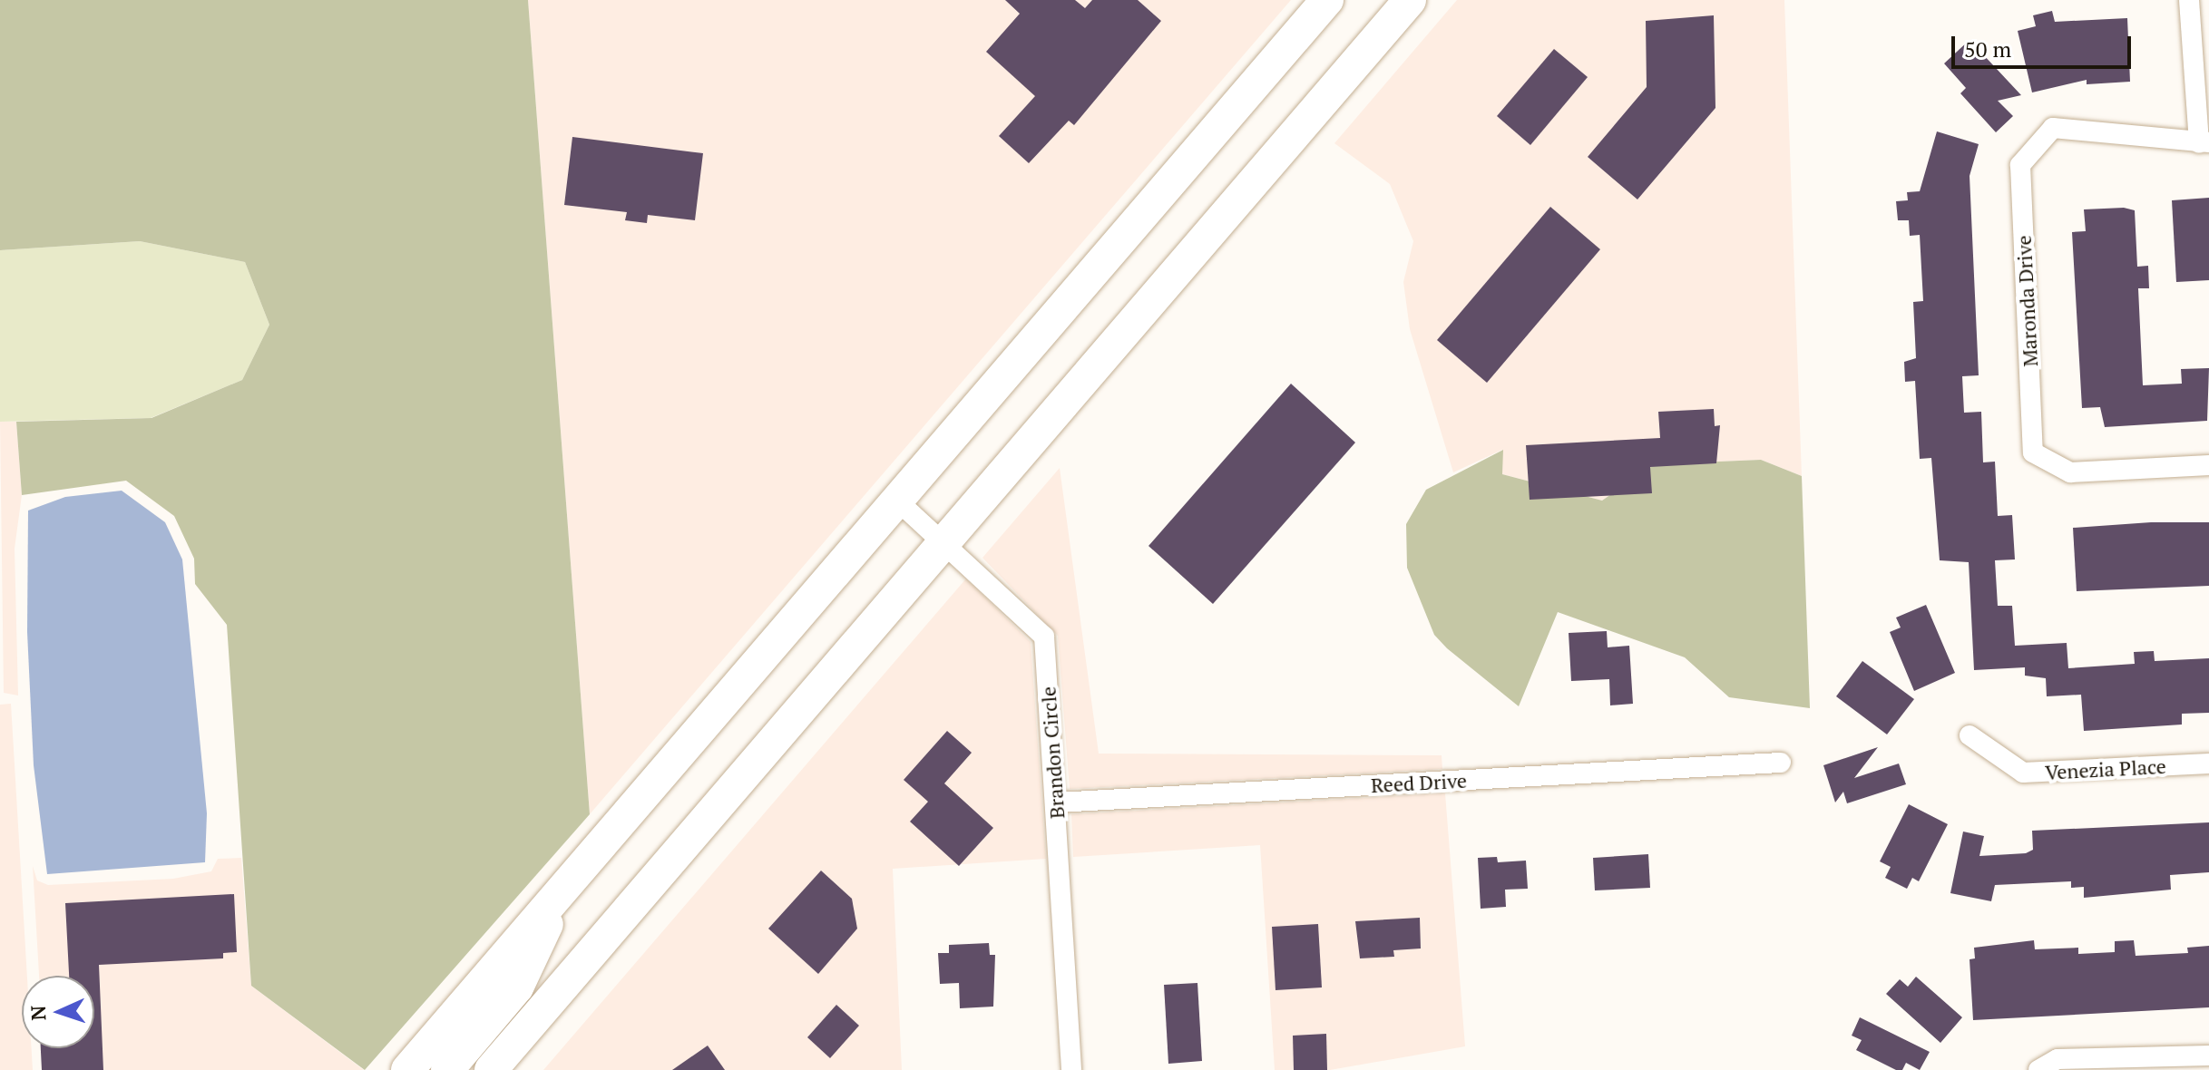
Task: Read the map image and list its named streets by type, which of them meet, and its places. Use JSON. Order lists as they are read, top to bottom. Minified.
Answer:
{"streets":{"street":["Maronda Drive","Brandon Circle","Venezia Place","Reed Drive"]},"crossings":[["Brandon Circle","Reed Drive"]],"scale_bar":"50 m","north":"left"}
